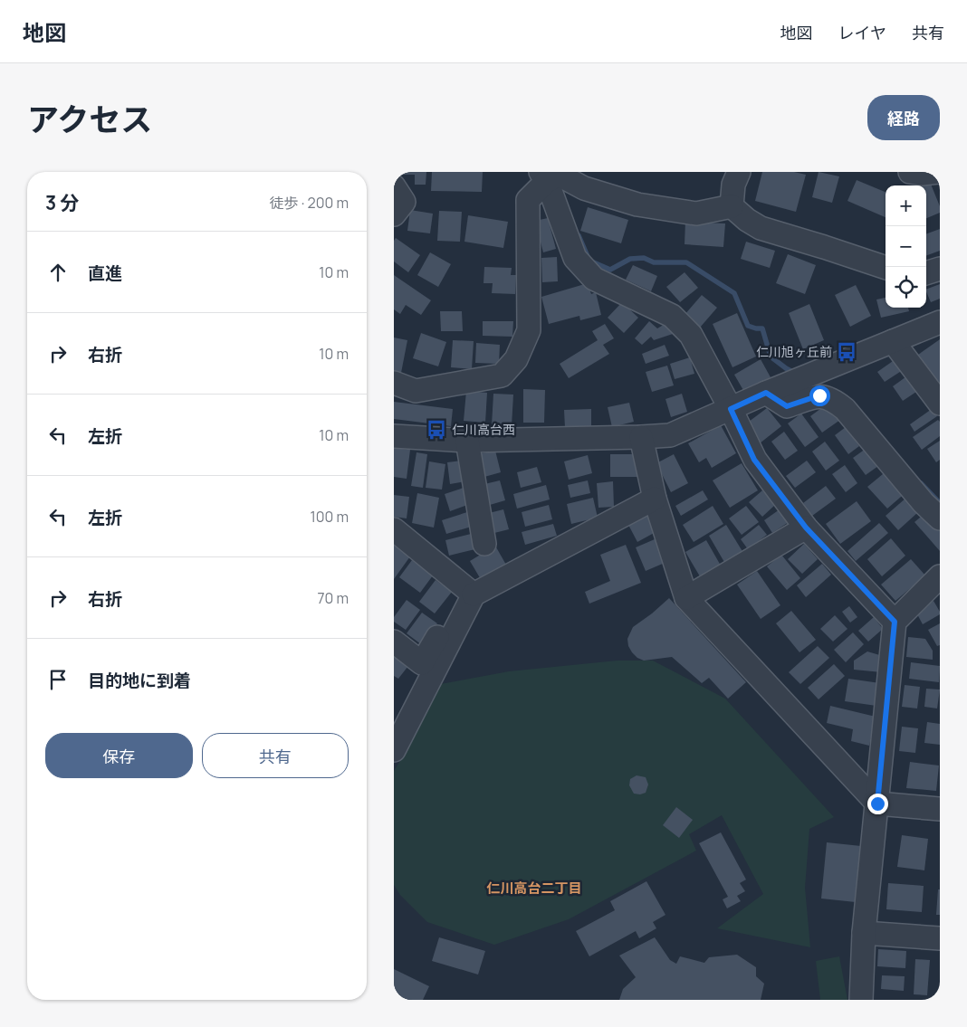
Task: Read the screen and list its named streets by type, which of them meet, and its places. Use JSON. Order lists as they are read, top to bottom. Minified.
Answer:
{"districts":["仁川高台二丁目"],"places":{"bus stop":["仁川旭ヶ丘前","仁川高台西"]},"page":{"header":"地図","nav":["地図","レイヤ","共有"],"title":"アクセス","buttons":["経路",["保存","共有"]],"heading":["3 分","徒歩 · 200 m"],"map_buttons":["+","−"],"list":[["直進","10 m"],["右折","10 m"],["左折","10 m"],["左折","100 m"],["右折","70 m"],"目的地に到着"]}}
